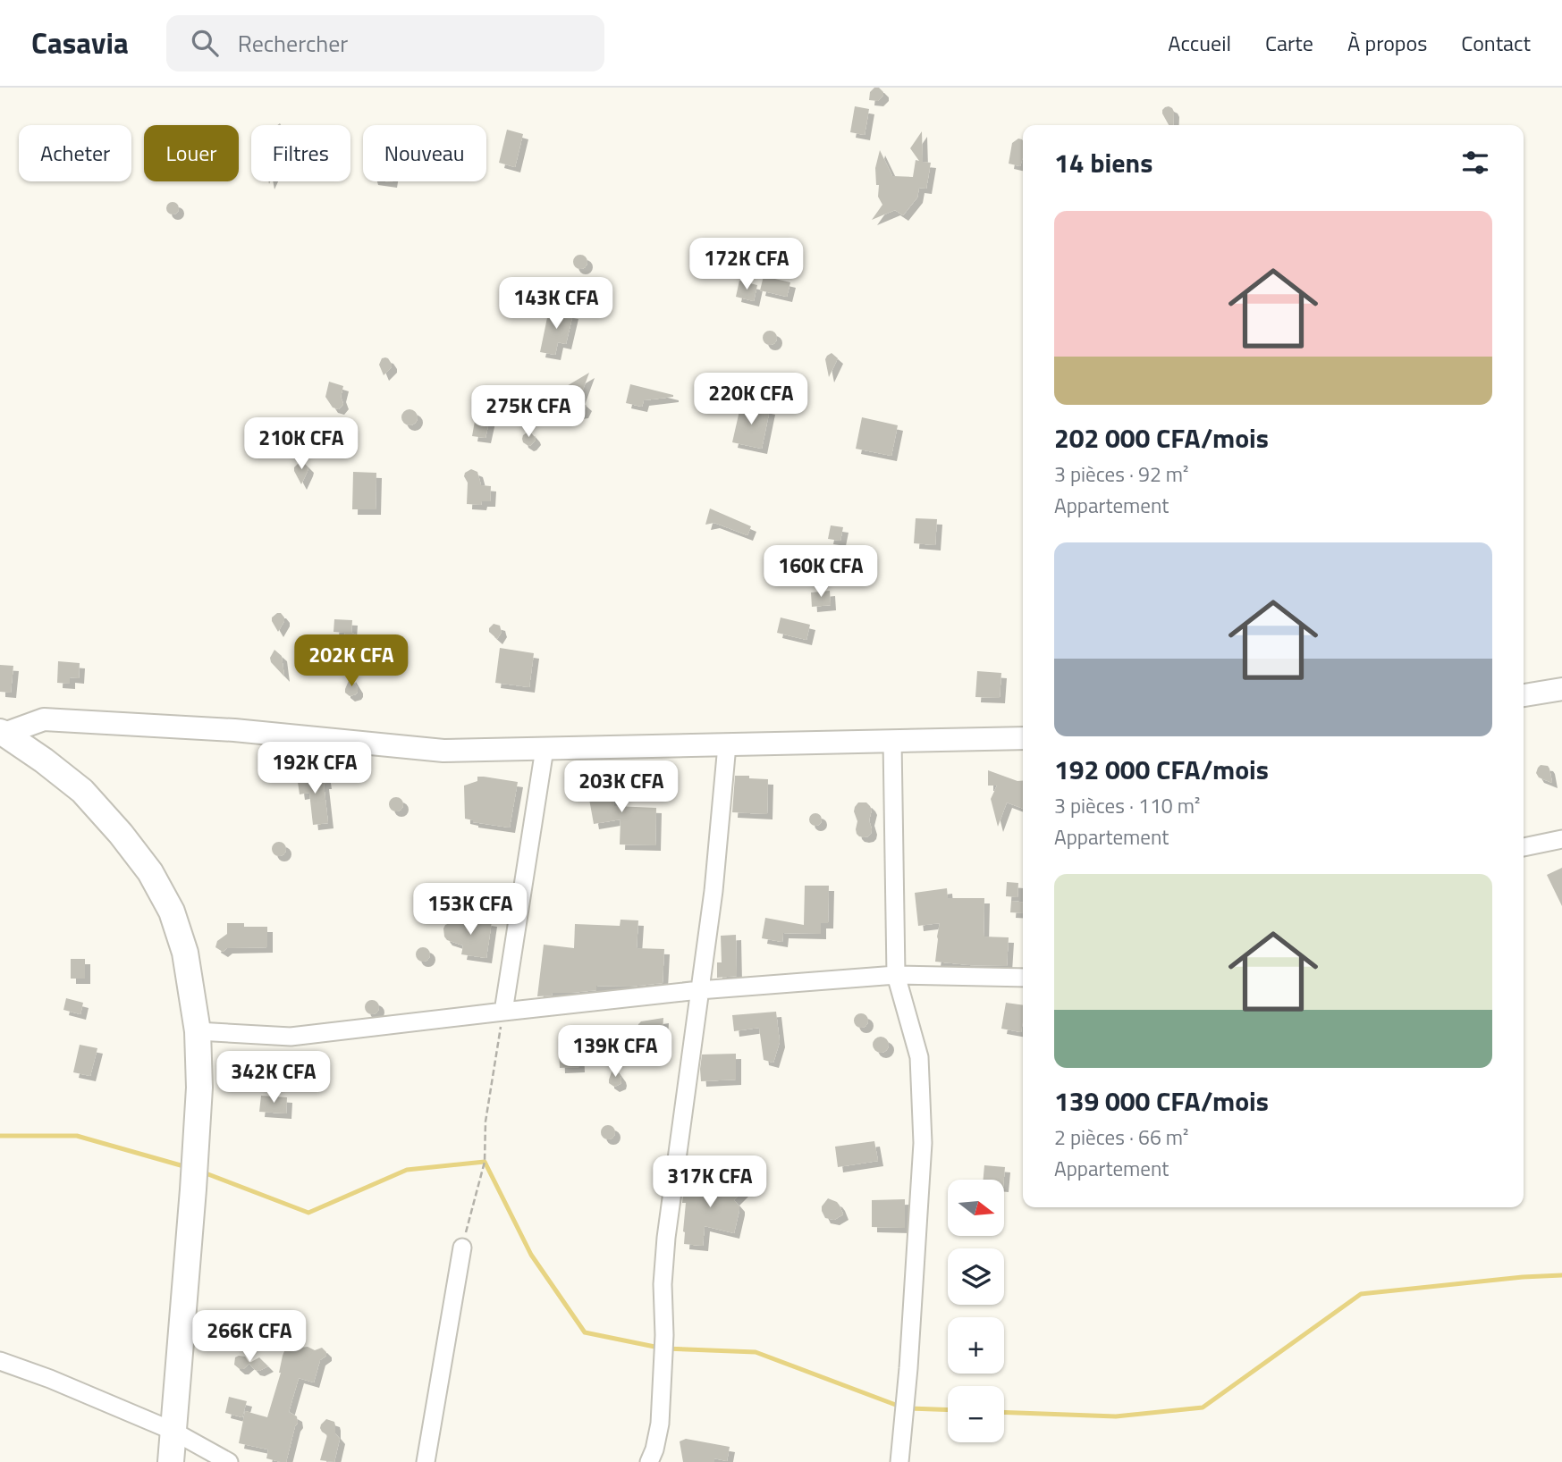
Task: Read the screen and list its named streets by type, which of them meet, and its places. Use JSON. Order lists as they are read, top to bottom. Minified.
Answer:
{"north":"right","page":{"header":"Casavia","search":"Rechercher","nav":["Accueil","Carte","À propos","Contact"],"chip":["Acheter","Louer","Filtres","Nouveau"],"heading":"14 biens","list":[{"name":"202 000 CFA/mois","note":"3 pièces · 92 m² · Appartement"},{"name":"192 000 CFA/mois","note":"3 pièces · 110 m² · Appartement"},{"name":"139 000 CFA/mois","note":"2 pièces · 66 m² · Appartement"}],"price":["172K CFA","143K CFA","220K CFA","275K CFA","210K CFA","160K CFA","202K CFA","192K CFA","203K CFA","153K CFA","139K CFA","342K CFA","317K CFA","266K CFA"],"map_buttons":["+","−"]}}
